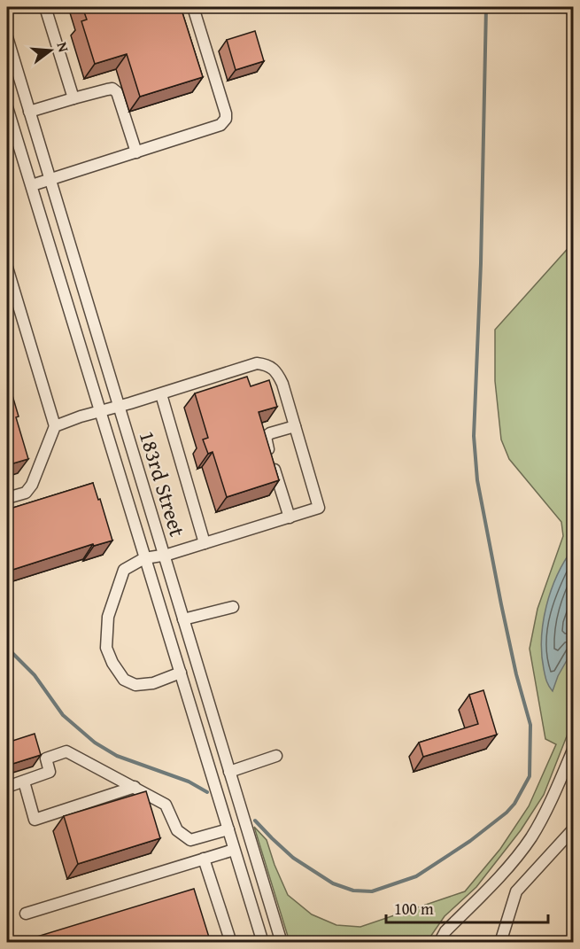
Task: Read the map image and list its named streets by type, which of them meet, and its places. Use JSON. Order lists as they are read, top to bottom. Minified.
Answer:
{"streets":{"street":["183rd Street"]},"scale_bar":"100 m","north":"right"}
